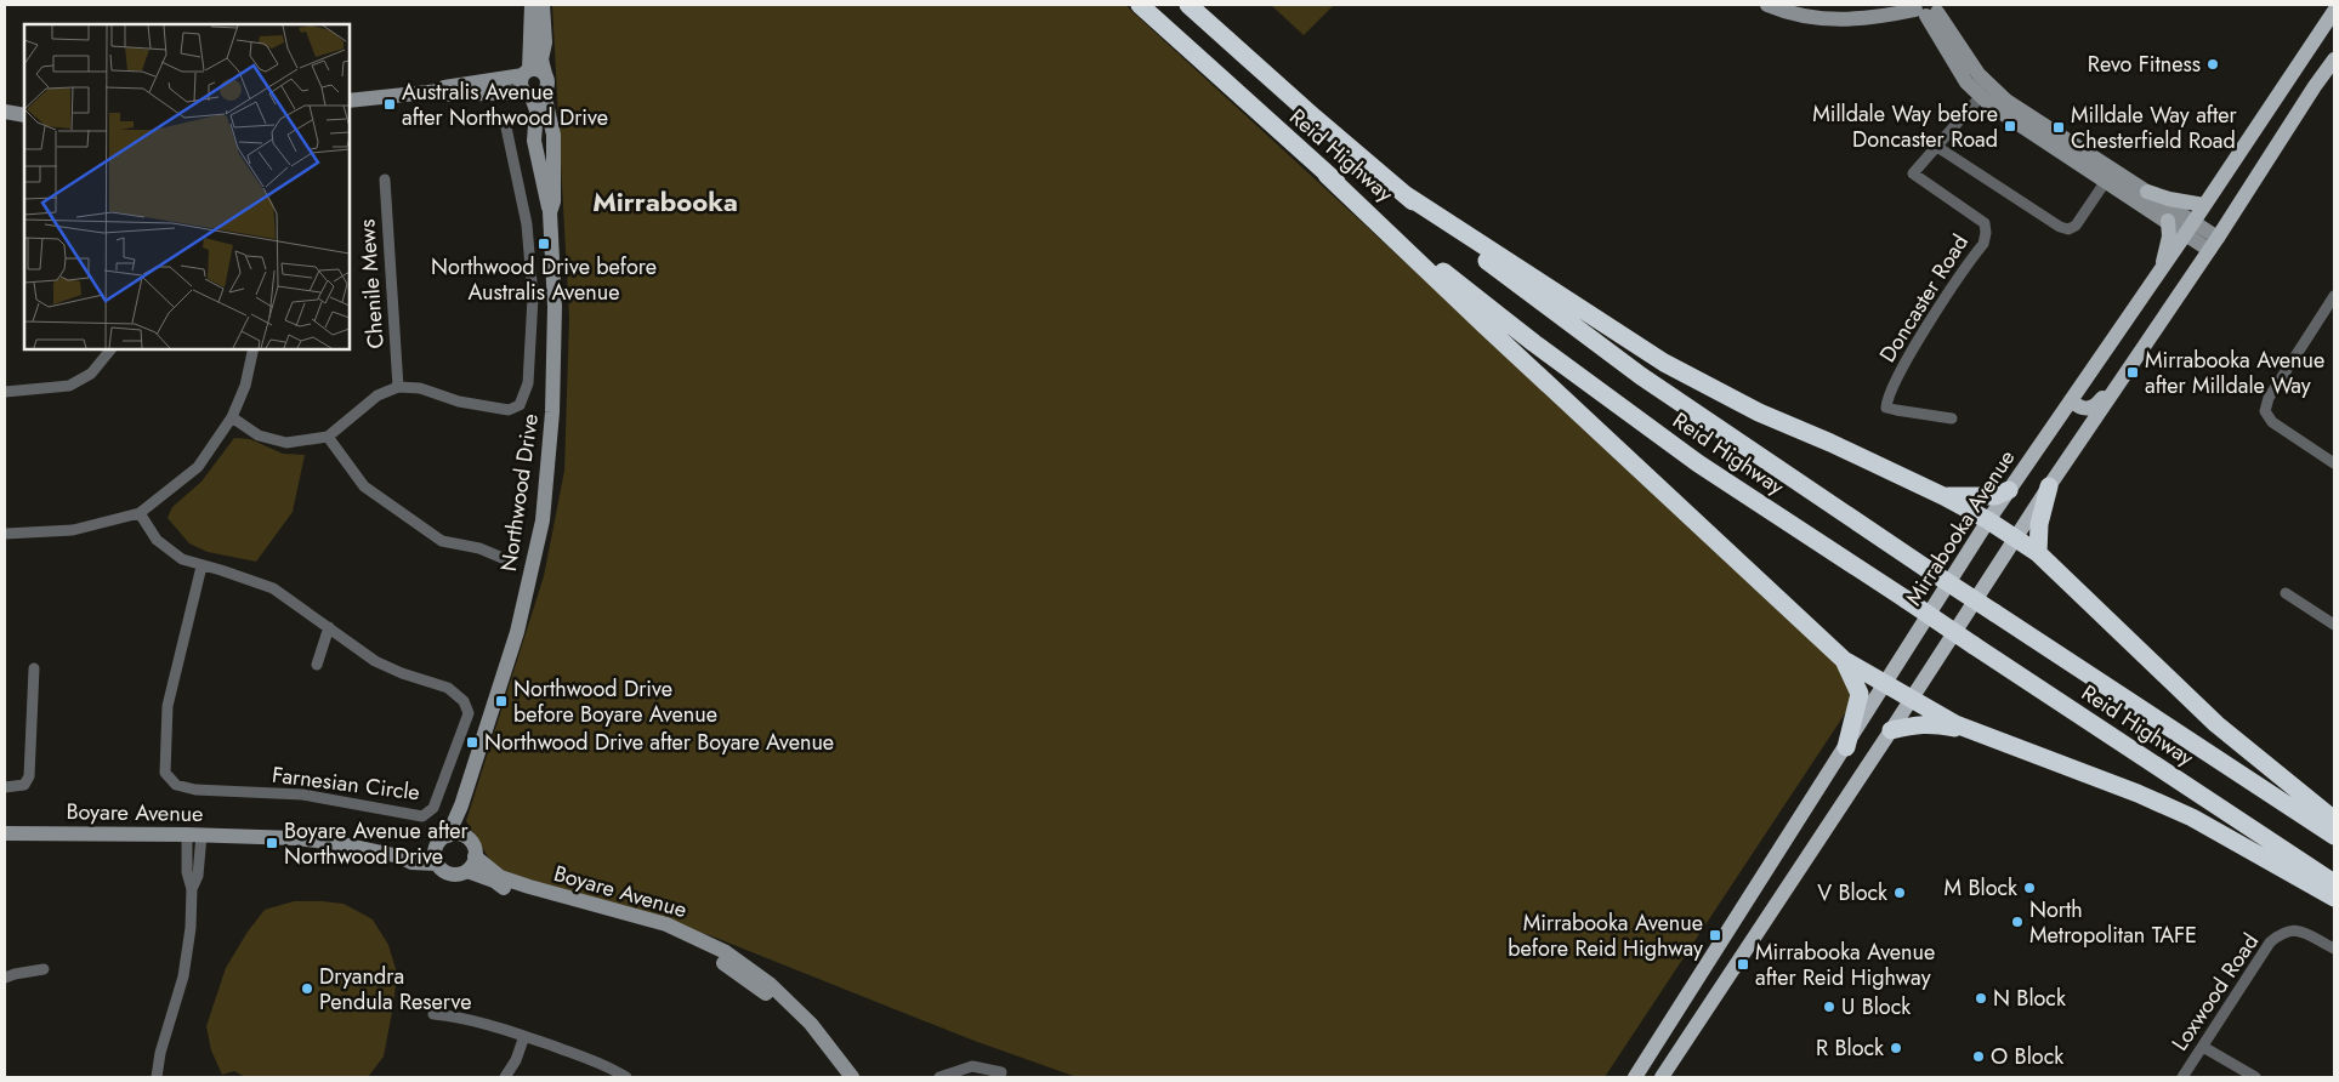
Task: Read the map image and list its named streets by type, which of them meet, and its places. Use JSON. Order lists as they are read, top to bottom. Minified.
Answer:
{"streets":{"highway":["Reid Highway"],"main road":["Mirrabooka Avenue"],"street":["Chenile Mews","Doncaster Road","Northwood Drive","Farnesian Circle","Boyare Avenue","Loxwood Road"]},"crossings":[["Northwood Drive","Boyare Avenue"]],"districts":["Mirrabooka"],"places":{"other":["Revo Fitness","M Block","V Block","North Metropolitan TAFE","Dryandra Pendula Reserve","N Block","U Block","R Block","O Block"],"transit":["Australis Avenue after Northwood Drive","Milldale Way before Doncaster Road","Milldale Way after Chesterfield Road","Northwood Drive before Australis Avenue","Mirrabooka Avenue after Milldale Way","Northwood Drive before Boyare Avenue","Northwood Drive after Boyare Avenue","Boyare Avenue after Northwood Drive","Mirrabooka Avenue before Reid Highway","Mirrabooka Avenue after Reid Highway"]}}
